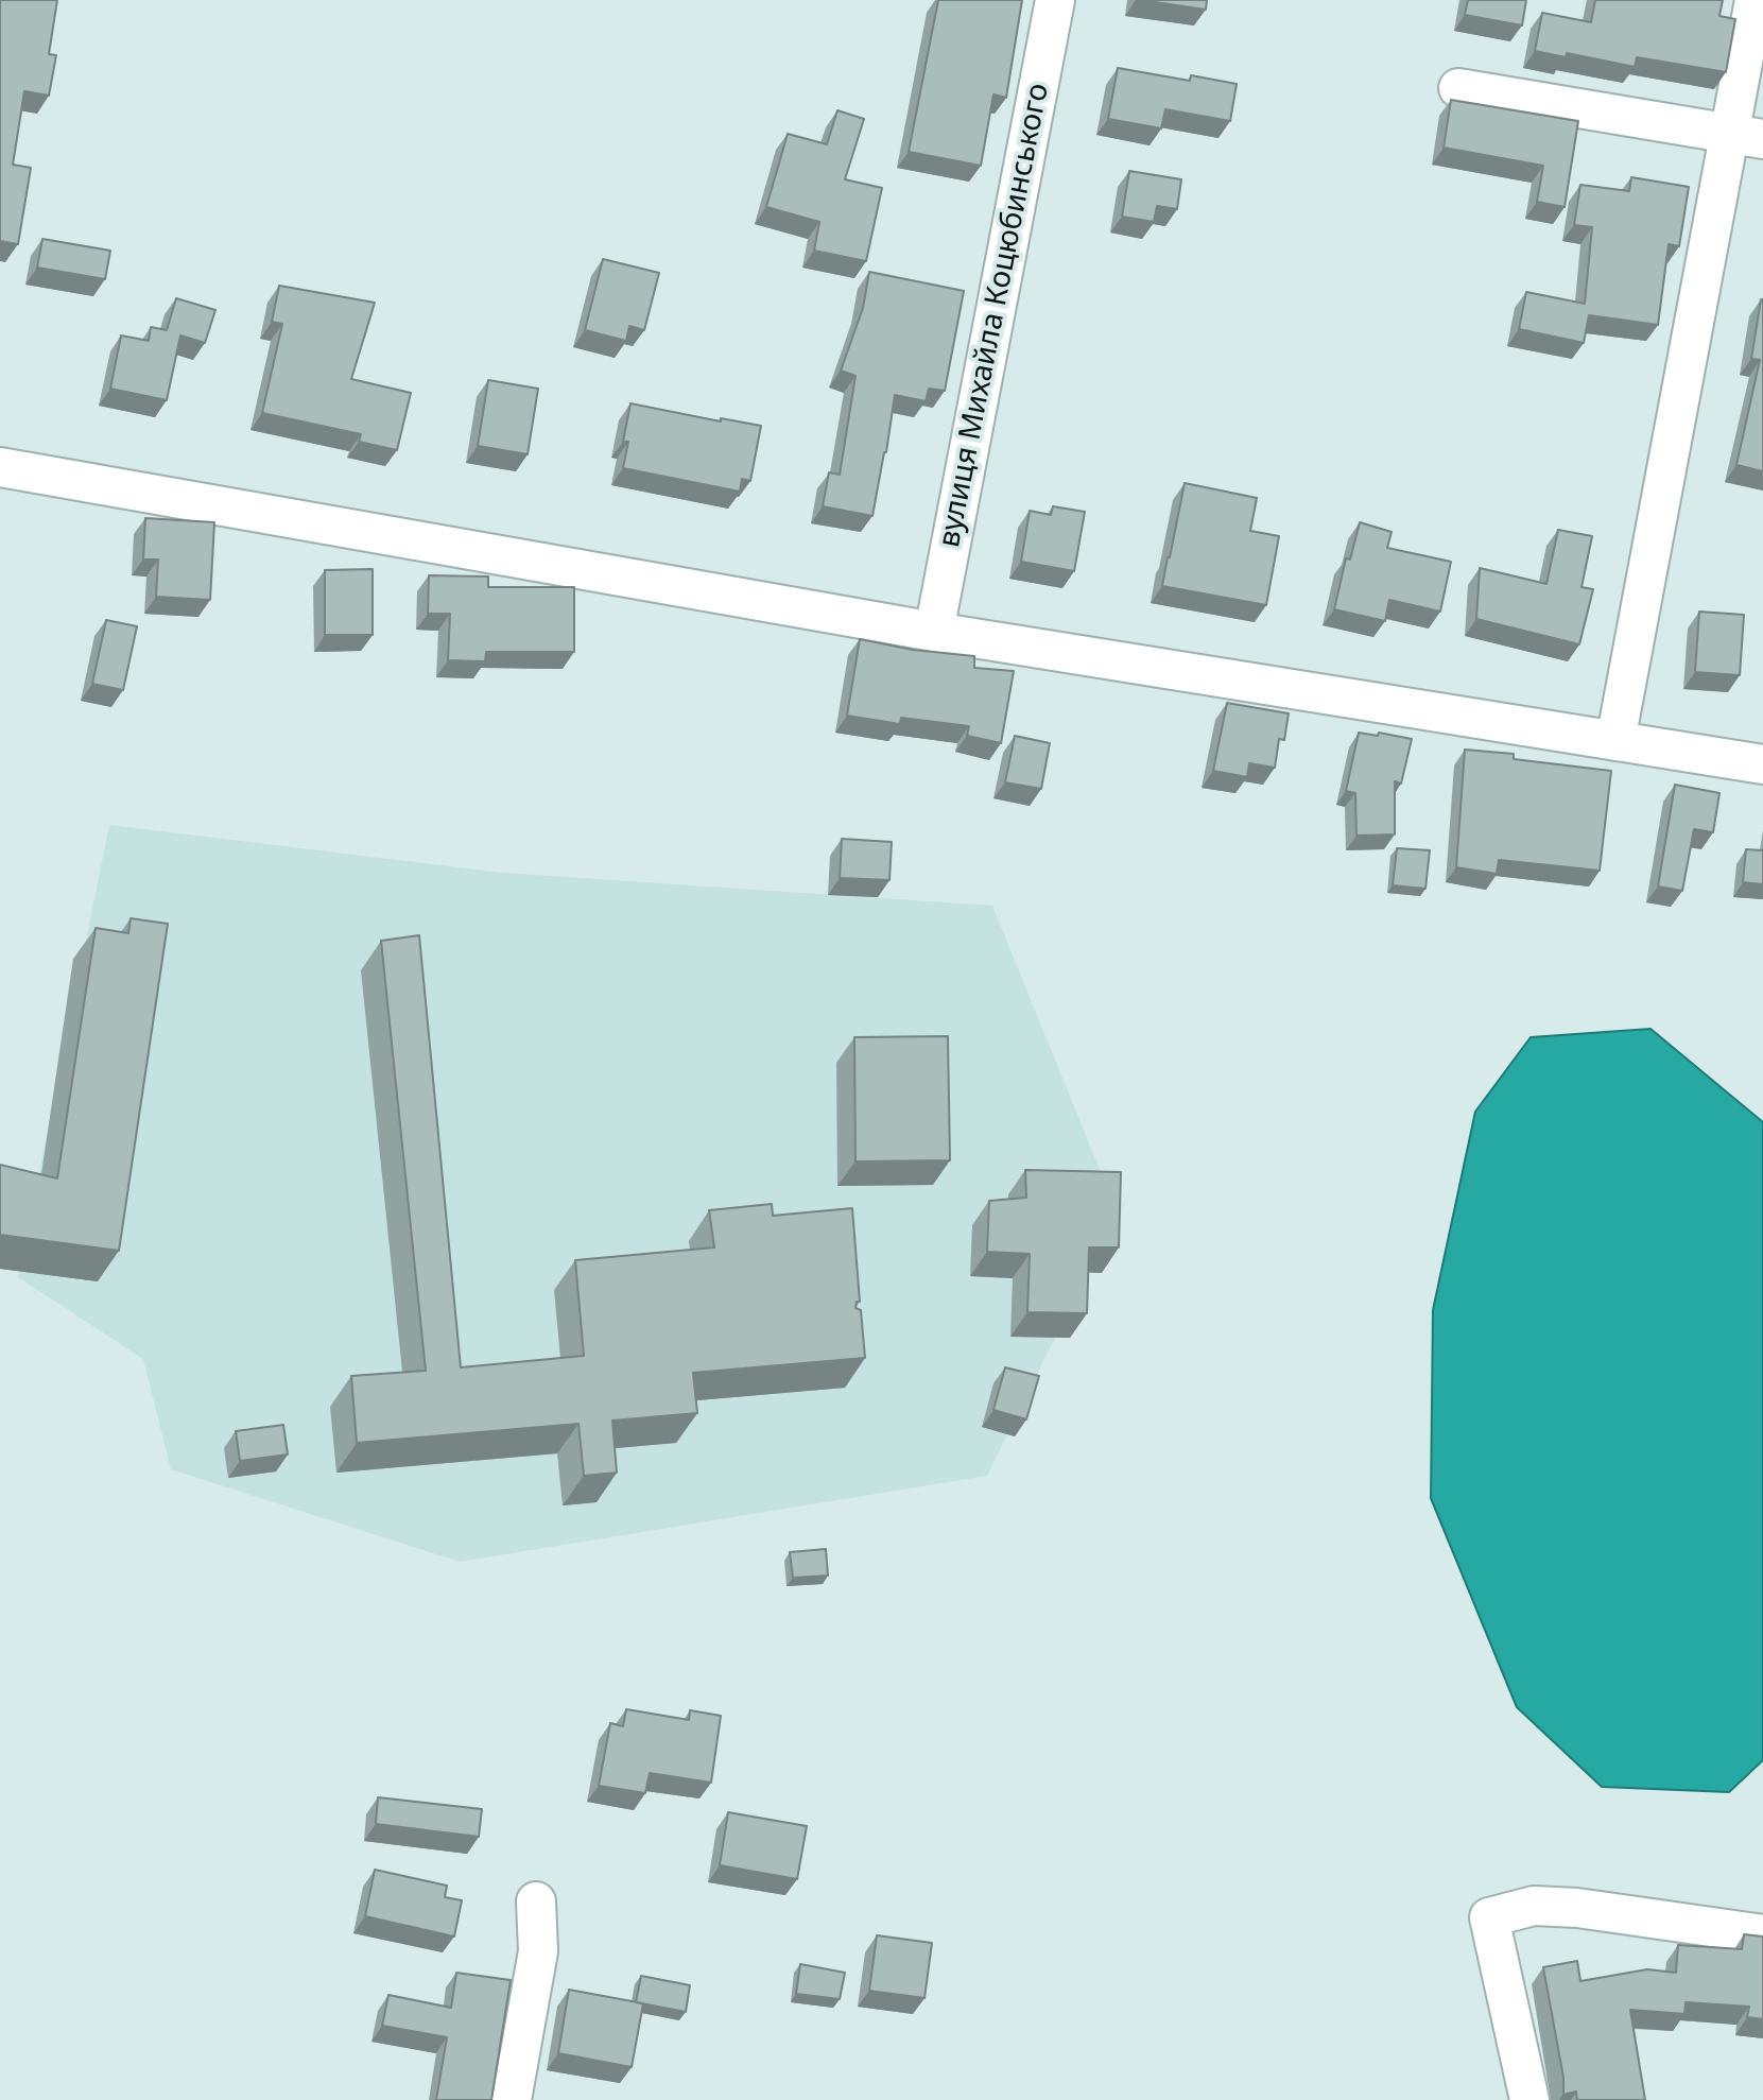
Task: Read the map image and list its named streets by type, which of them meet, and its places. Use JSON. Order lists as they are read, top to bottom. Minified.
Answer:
{"streets":{"street":["вулиця Михайла Коцюбинського"]}}
